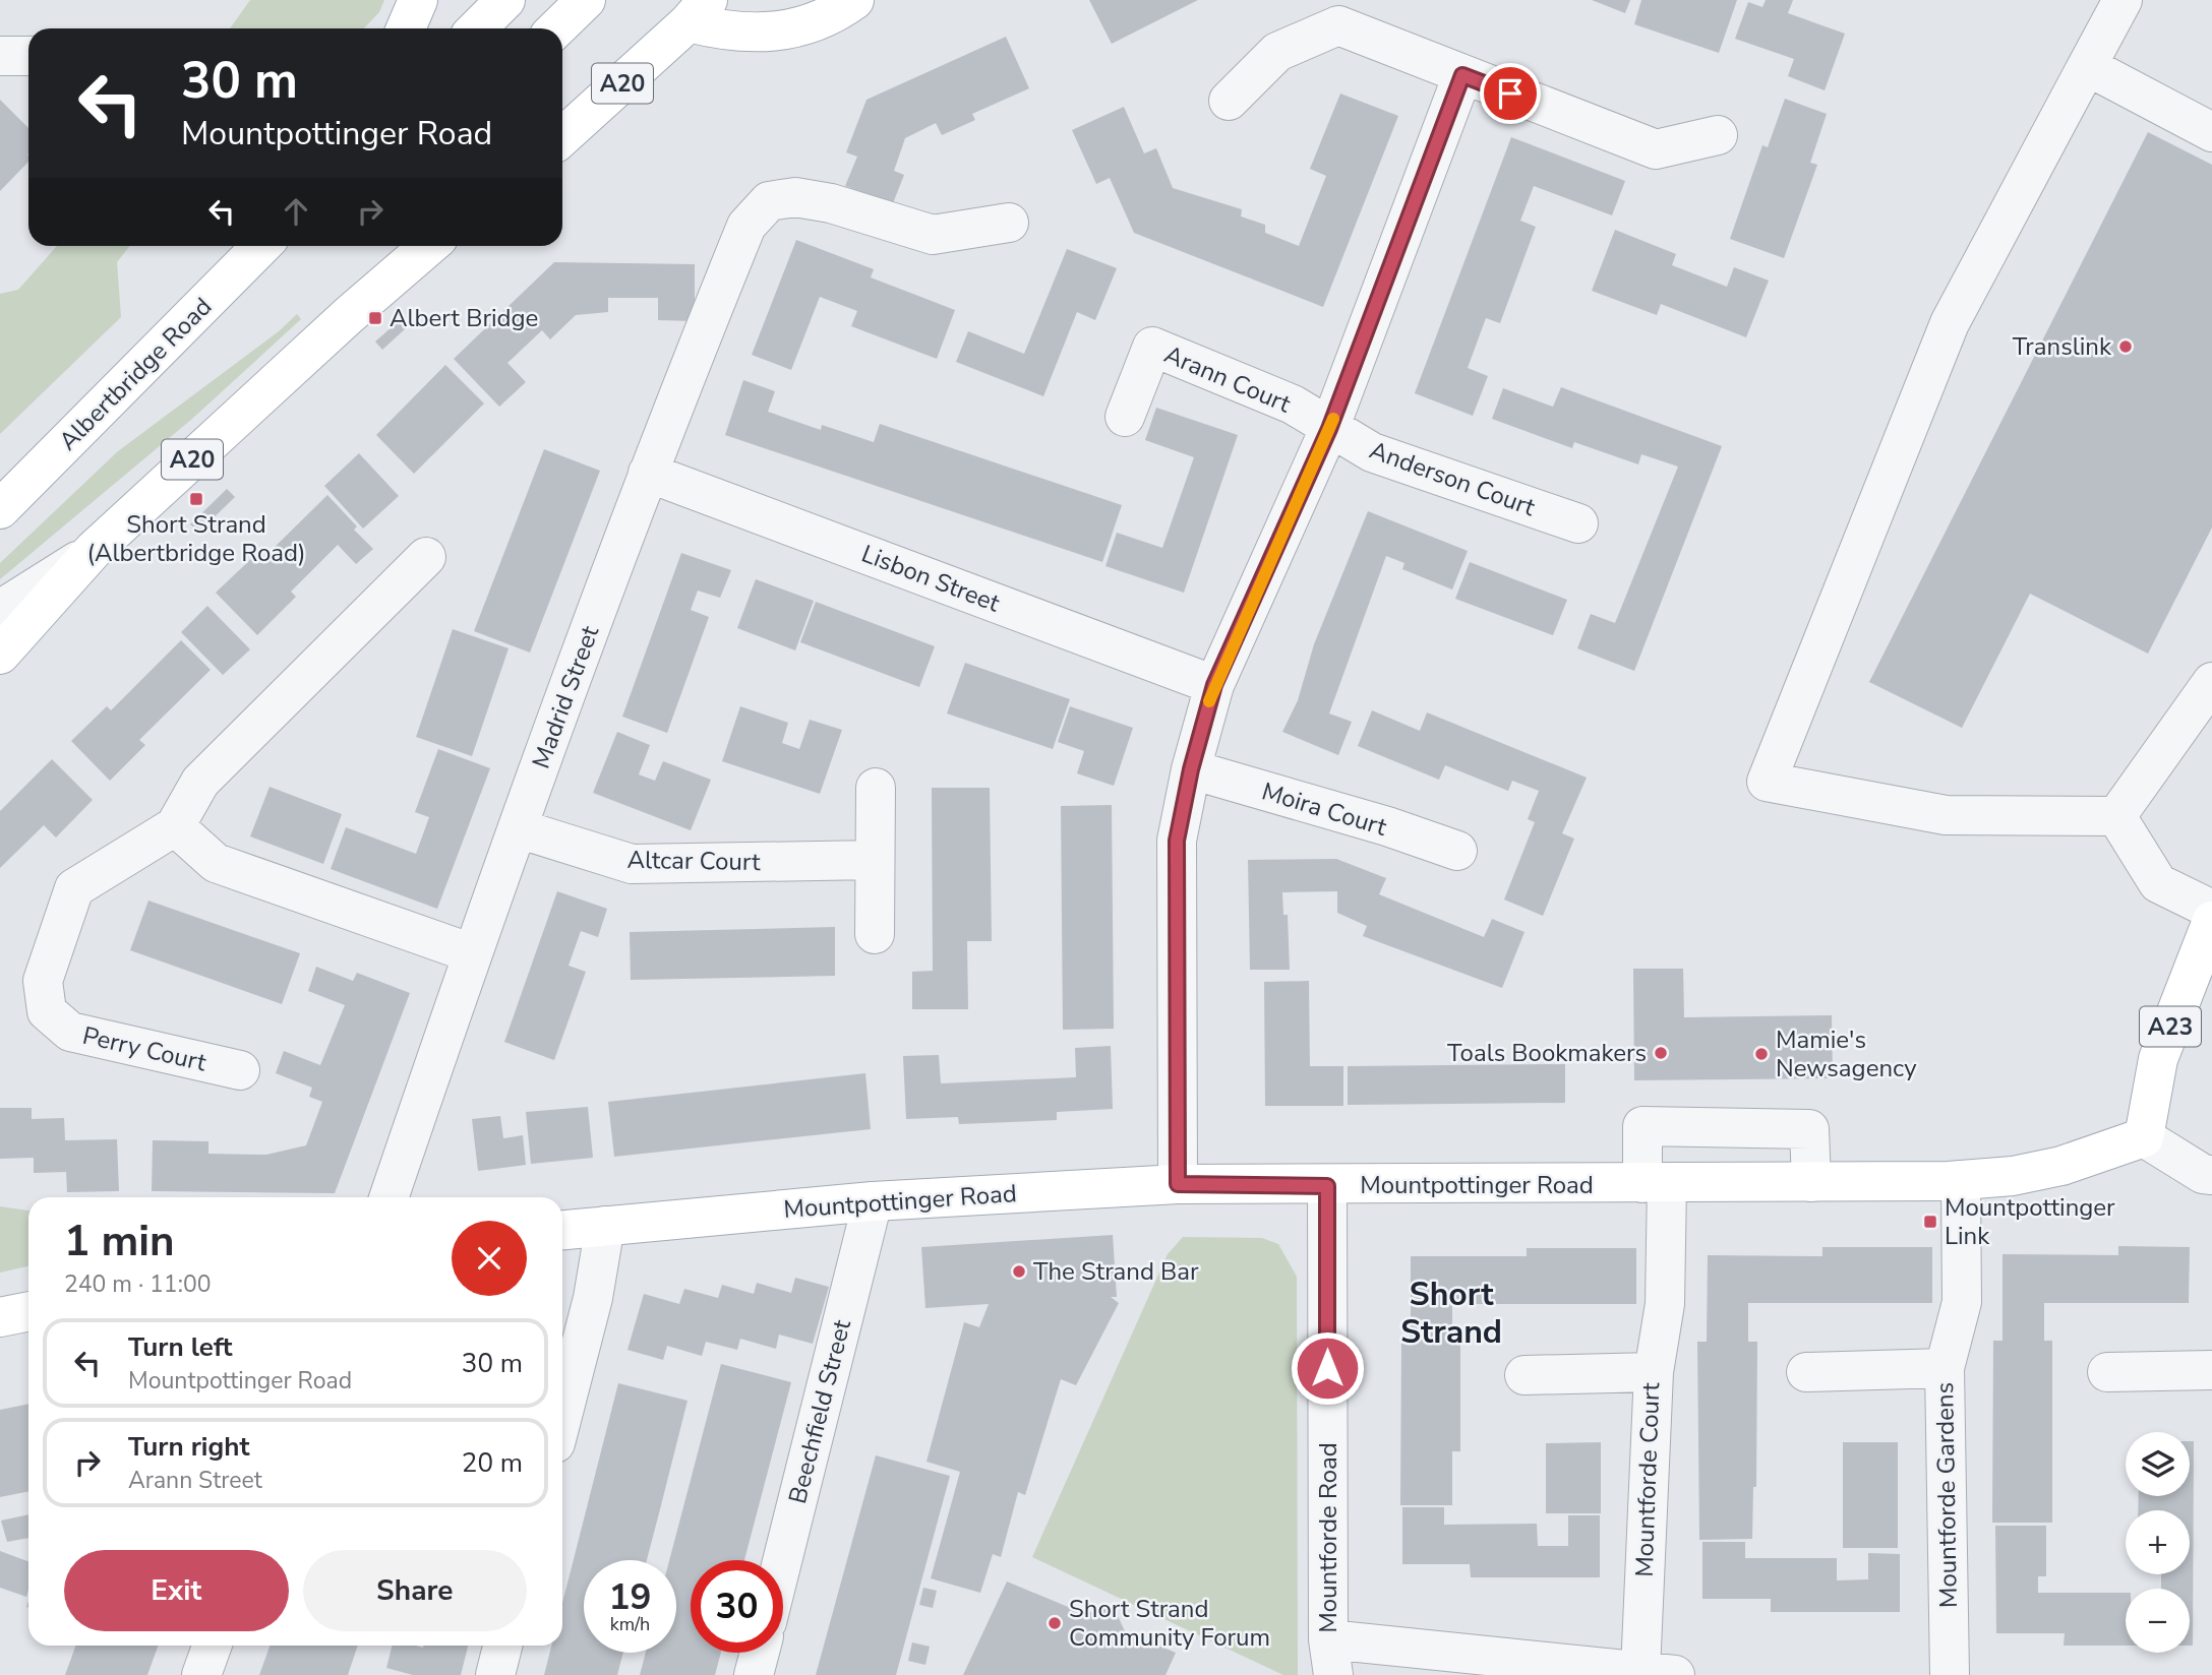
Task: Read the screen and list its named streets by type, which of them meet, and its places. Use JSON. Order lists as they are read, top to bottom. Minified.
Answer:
{"streets":{"main road":["A20","Albertbridge Road","A23","Mountpottinger Road"],"street":["Arann Court","Anderson Court","Lisbon Street","Madrid Street","Moira Court","Altcar Court","Perry Court","Beechfield Street","Mountforde Court","Mountforde Gardens","Mountforde Road"]},"crossings":[["Arann Court","Anderson Court"],["Lisbon Street","Madrid Street"],["Madrid Street","Altcar Court"],["A23","Mountpottinger Road"],["Mountpottinger Road","Beechfield Street"],["Mountpottinger Road","Mountforde Road"]],"districts":["Short Strand"],"places":{"transit":["Albert Bridge","Short Strand (Albertbridge Road)","Mountpottinger Link"],"other":["Translink","Toals Bookmakers","Mamie's Newsagency","The Strand Bar","Short Strand Community Forum"]},"page":{"turn":["30 m","Mountpottinger Road"],"heading":["1 min","240 m · 11:00"],"list":[{"name":"Turn left","note":"Mountpottinger Road","value":"30 m"},{"name":"Turn right","note":"Arann Street","value":"20 m"}],"map_buttons":["+","−"],"buttons":["Exit","Share"],"speed":"19 km/h","limit":"30"}}
